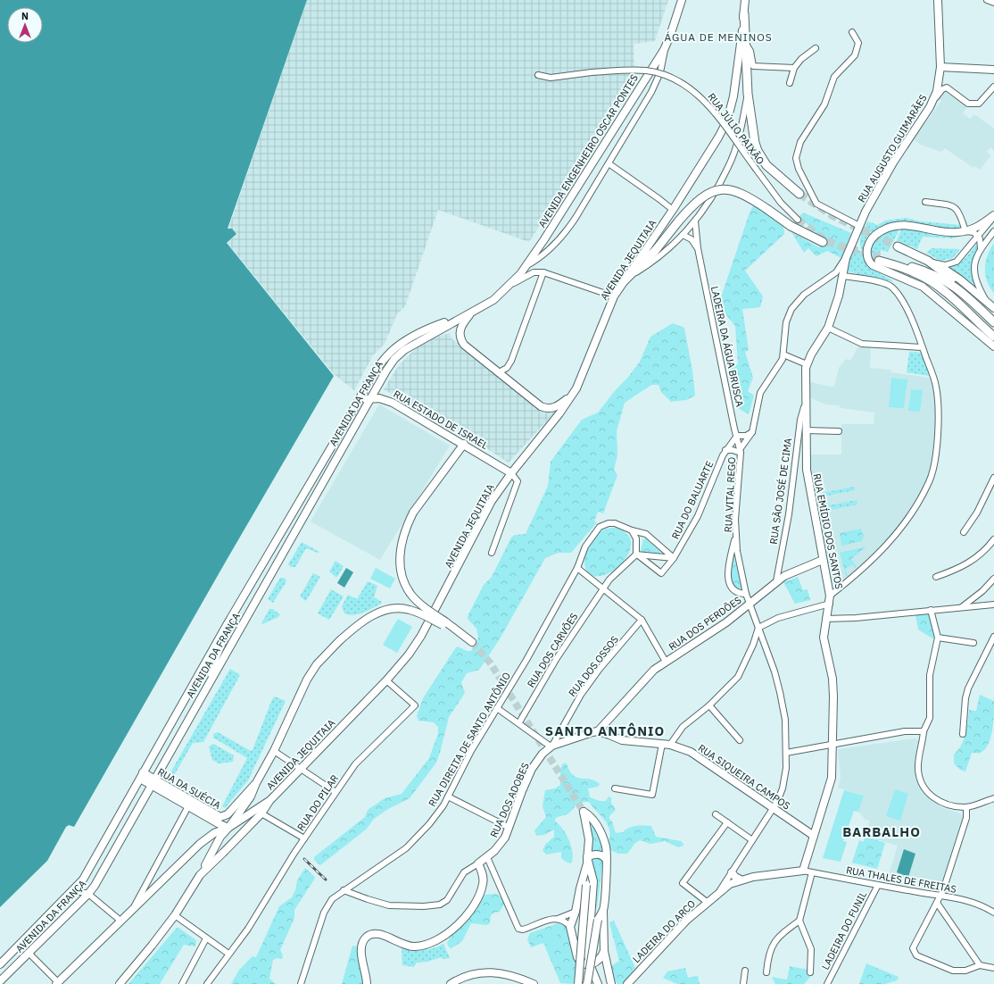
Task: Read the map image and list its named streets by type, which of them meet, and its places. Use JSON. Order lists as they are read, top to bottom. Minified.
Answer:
{"streets":{"main road":["RUA AUGUSTO GUIMARÃES","AVENIDA ENGENHEIRO OSCAR PONTES","AVENIDA JEQUITAIA","AVENIDA DA FRANÇA","RUA ESTADO DE ISRAEL","RUA EMÍDIO DOS SANTOS","RUA DOS PERDÕES","RUA SIQUEIRA CAMPOS","RUA DA SUÉCIA","RUA DOS ADOBES","LADEIRA DO ARCO"],"street":["RUA JÚLIO PAIXÃO","LADEIRA DA ÁGUA BRUSCA","RUA SÃO JOSÉ DE CIMA","RUA VITAL REGO","RUA DO BALUARTE","RUA DOS CARVÕES","RUA DOS OSSOS","RUA DIREITA DE SANTO ANTÔNIO","RUA DO PILAR","RUA THALES DE FREITAS","LADEIRA DO FUNIL"]},"crossings":[["AVENIDA ENGENHEIRO OSCAR PONTES","AVENIDA DA FRANÇA"],["AVENIDA JEQUITAIA","RUA ESTADO DE ISRAEL"],["AVENIDA JEQUITAIA","RUA DO PILAR"],["LADEIRA DA ÁGUA BRUSCA","RUA VITAL REGO"],["LADEIRA DA ÁGUA BRUSCA","RUA DO BALUARTE"],["AVENIDA DA FRANÇA","RUA ESTADO DE ISRAEL"],["AVENIDA DA FRANÇA","RUA DA SUÉCIA"],["RUA SÃO JOSÉ DE CIMA","RUA EMÍDIO DOS SANTOS"],["RUA SÃO JOSÉ DE CIMA","RUA DOS PERDÕES"],["RUA VITAL REGO","RUA DOS PERDÕES"],["RUA VITAL REGO","RUA SIQUEIRA CAMPOS"],["RUA VITAL REGO","LADEIRA DO ARCO"],["RUA DO BALUARTE","RUA DOS CARVÕES"],["RUA DO BALUARTE","RUA DIREITA DE SANTO ANTÔNIO"],["RUA EMÍDIO DOS SANTOS","RUA DOS PERDÕES"],["RUA EMÍDIO DOS SANTOS","RUA SIQUEIRA CAMPOS"],["RUA EMÍDIO DOS SANTOS","RUA THALES DE FREITAS"],["RUA EMÍDIO DOS SANTOS","LADEIRA DO ARCO"],["RUA DOS PERDÕES","RUA SIQUEIRA CAMPOS"],["RUA DOS PERDÕES","RUA DOS ADOBES"],["RUA DOS OSSOS","RUA DOS ADOBES"],["RUA SIQUEIRA CAMPOS","RUA DOS ADOBES"],["RUA THALES DE FREITAS","LADEIRA DO FUNIL"],["RUA THALES DE FREITAS","LADEIRA DO ARCO"]],"districts":["ÁGUA DE MENINOS","SANTO ANTÔNIO","BARBALHO"],"north":"top"}
